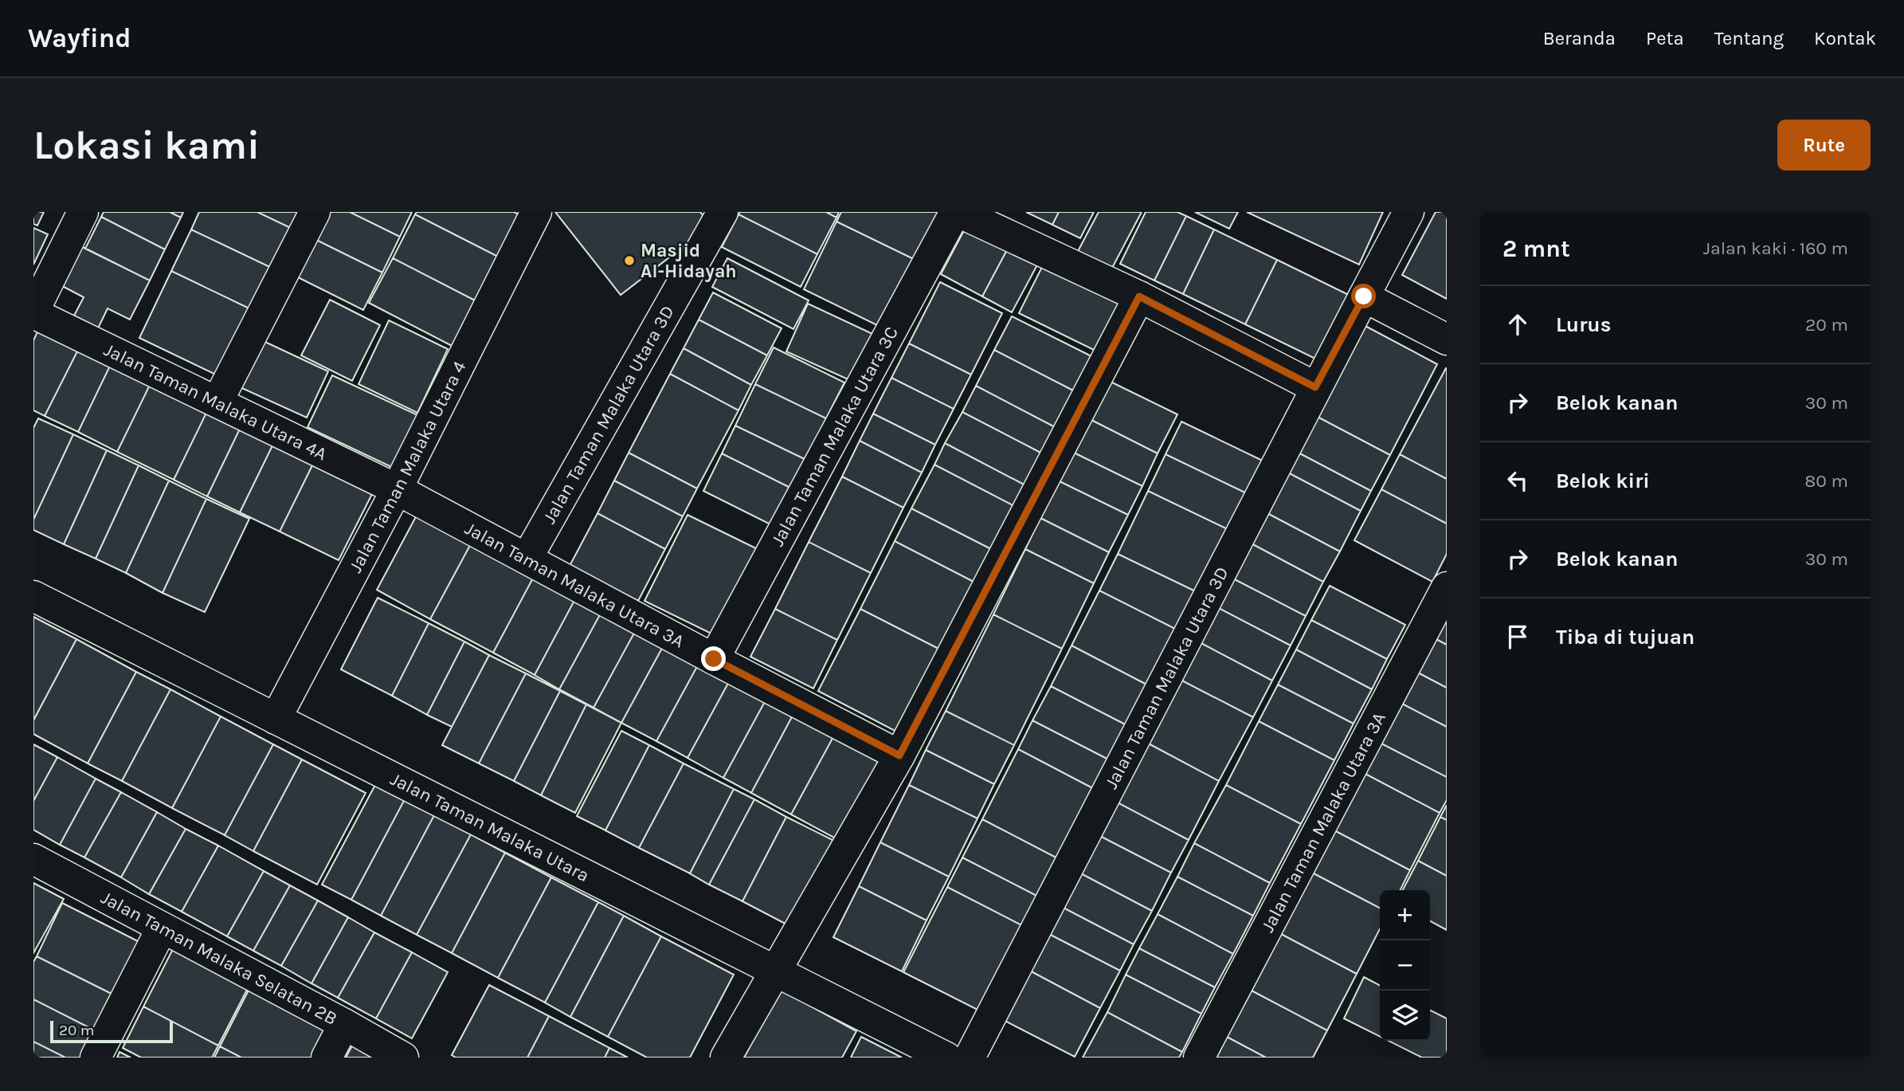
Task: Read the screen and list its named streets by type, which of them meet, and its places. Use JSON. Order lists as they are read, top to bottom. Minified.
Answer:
{"streets":{"street":["Jalan Taman Malaka Utara 4A","Jalan Taman Malaka Utara 3D","Jalan Taman Malaka Utara 3C","Jalan Taman Malaka Utara 4","Jalan Taman Malaka Utara 3A","Jalan Taman Malaka Utara","Jalan Taman Malaka Selatan 2B"]},"crossings":[["Jalan Taman Malaka Utara 4A","Jalan Taman Malaka Utara 4"],["Jalan Taman Malaka Utara 4A","Jalan Taman Malaka Utara 3A"],["Jalan Taman Malaka Utara 3D","Jalan Taman Malaka Utara 3A"],["Jalan Taman Malaka Utara 3C","Jalan Taman Malaka Utara 3A"],["Jalan Taman Malaka Utara 4","Jalan Taman Malaka Utara 3A"],["Jalan Taman Malaka Utara 4","Jalan Taman Malaka Utara"]],"places":["Masjid Al-Hidayah"],"scale_bar":"20 m","page":{"header":"Wayfind","nav":["Beranda","Peta","Tentang","Kontak"],"buttons":"Rute","title":"Lokasi kami","heading":["2 mnt","Jalan kaki · 160 m"],"list":[["Lurus","20 m"],["Belok kanan","30 m"],["Belok kiri","80 m"],["Belok kanan","30 m"],"Tiba di tujuan"],"map_buttons":["+","−"],"scale":"20 m"}}
